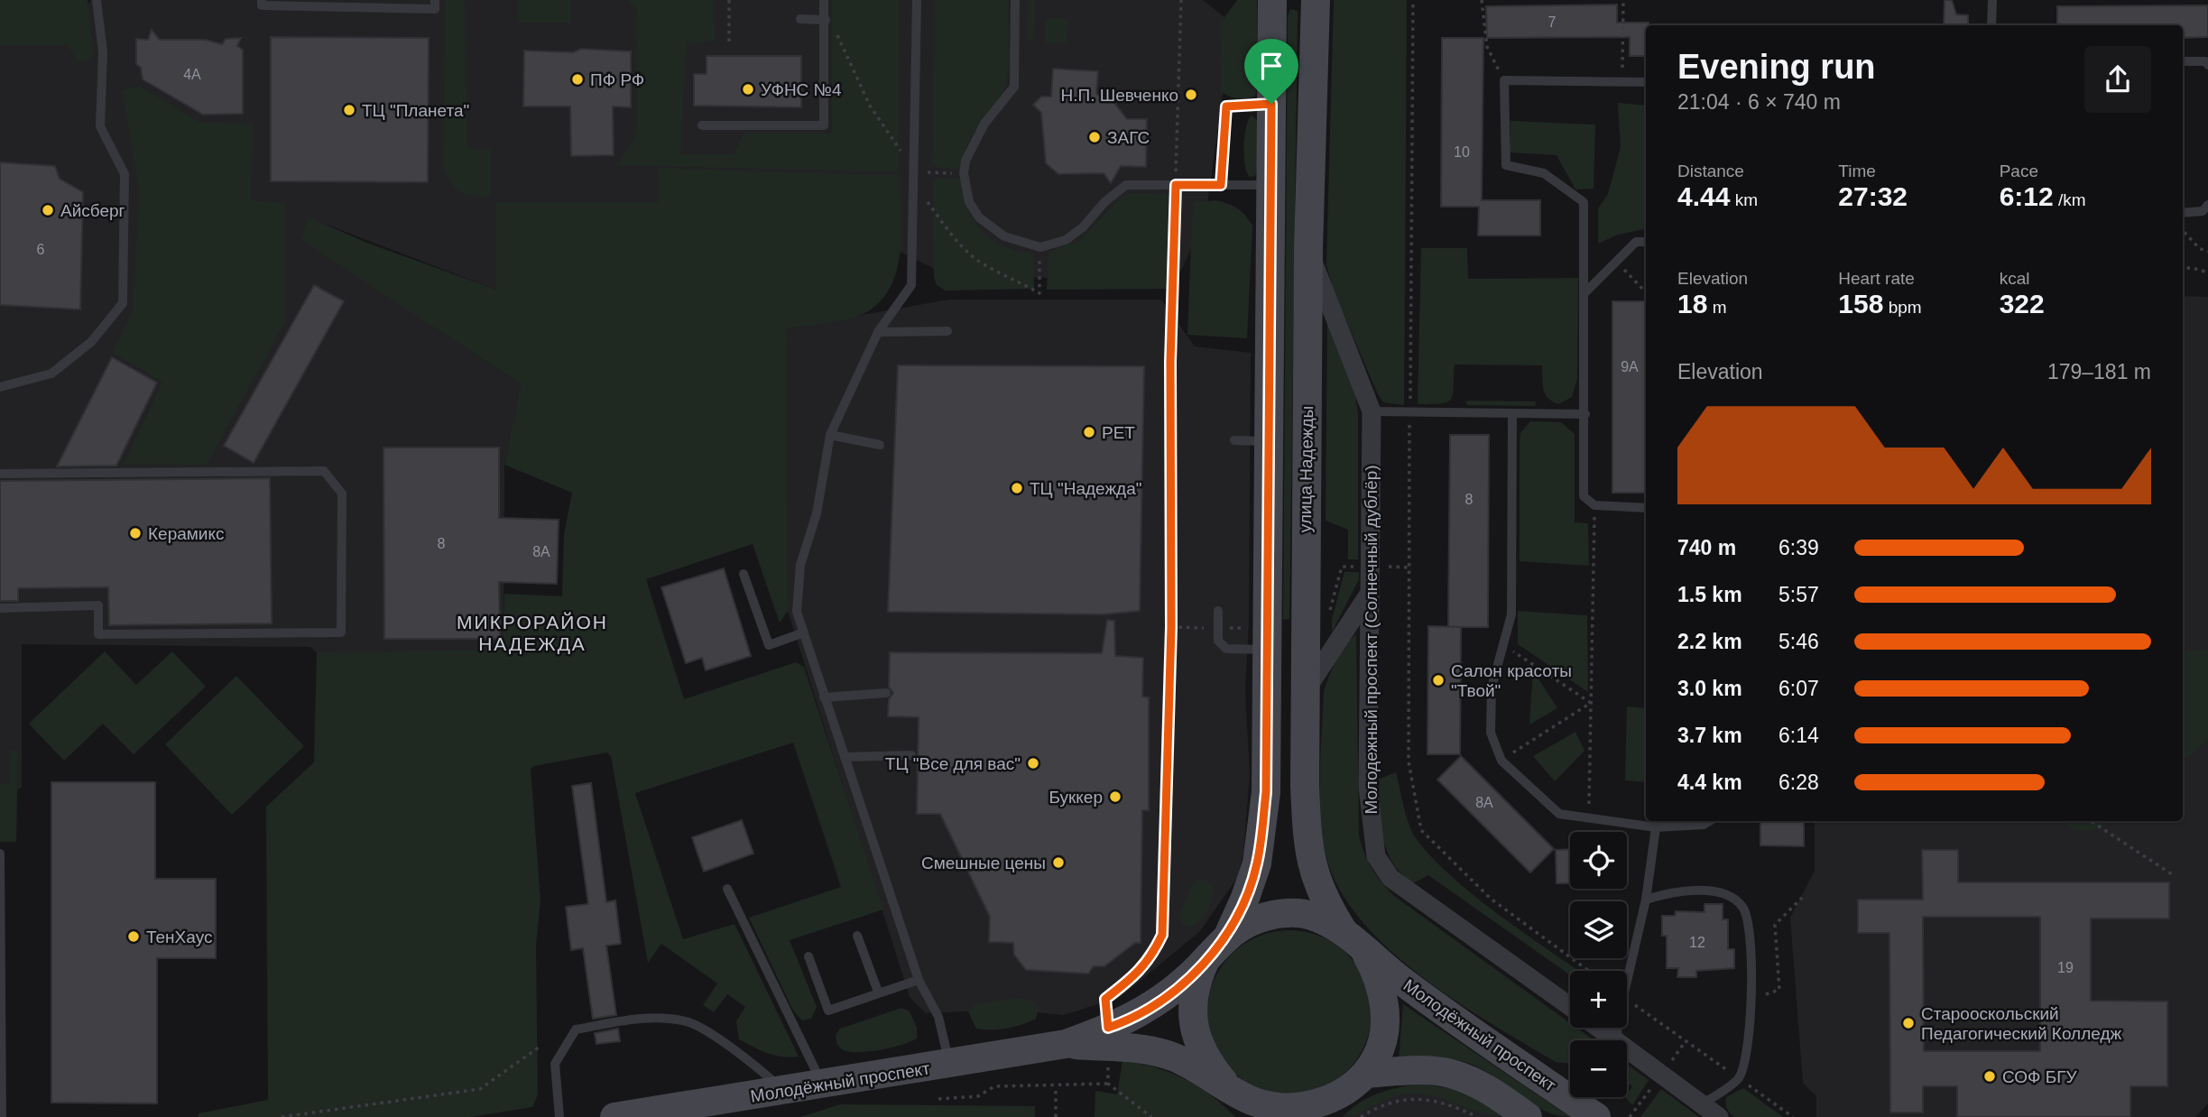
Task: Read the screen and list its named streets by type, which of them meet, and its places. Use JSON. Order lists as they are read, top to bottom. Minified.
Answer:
{"streets":{"main road":["улица Надежды","Молодёжный проспект"],"street":["Молодежный проспект (Солнечный дублёр)"]},"crossings":[["улица Надежды","Молодежный проспект (Солнечный дублёр)"],["улица Надежды","Молодёжный проспект"]],"districts":["МИКРОРАЙОН НАДЕЖДА"],"places":["ПФ РФ","УФНС №4","Н.П. Шевченко","ТЦ \"Планета\"","ЗАГС","Айсберг","РЕТ","ТЦ \"Надежда\"","Керамикс","Салон красоты \"Твой\"","ТЦ \"Все для вас\"","Буккер","Смешные цены","ТенХаус","Старооскольский Педагогический Колледж","СОФ БГУ"],"house_numbers":["7","4А","10","6","9А","8","8","8А","8А","12","19"],"page":{"heading":["Evening run","21:04 · 6 × 740 m"],"stats":[["Distance","4.44 km"],["Time","27:32"],["Pace","6:12 /km"],["Elevation","18 m"],["Heart rate","158 bpm"],["kcal","322"]],"chart":["Elevation","179–181 m"],"list":[{"name":"740 m","note":"6:39"},{"name":"1.5 km","note":"5:57"},{"name":"2.2 km","note":"5:46"},{"name":"3.0 km","note":"6:07"},{"name":"3.7 km","note":"6:14"},{"name":"4.4 km","note":"6:28"}],"map_buttons":["+","−"]}}
